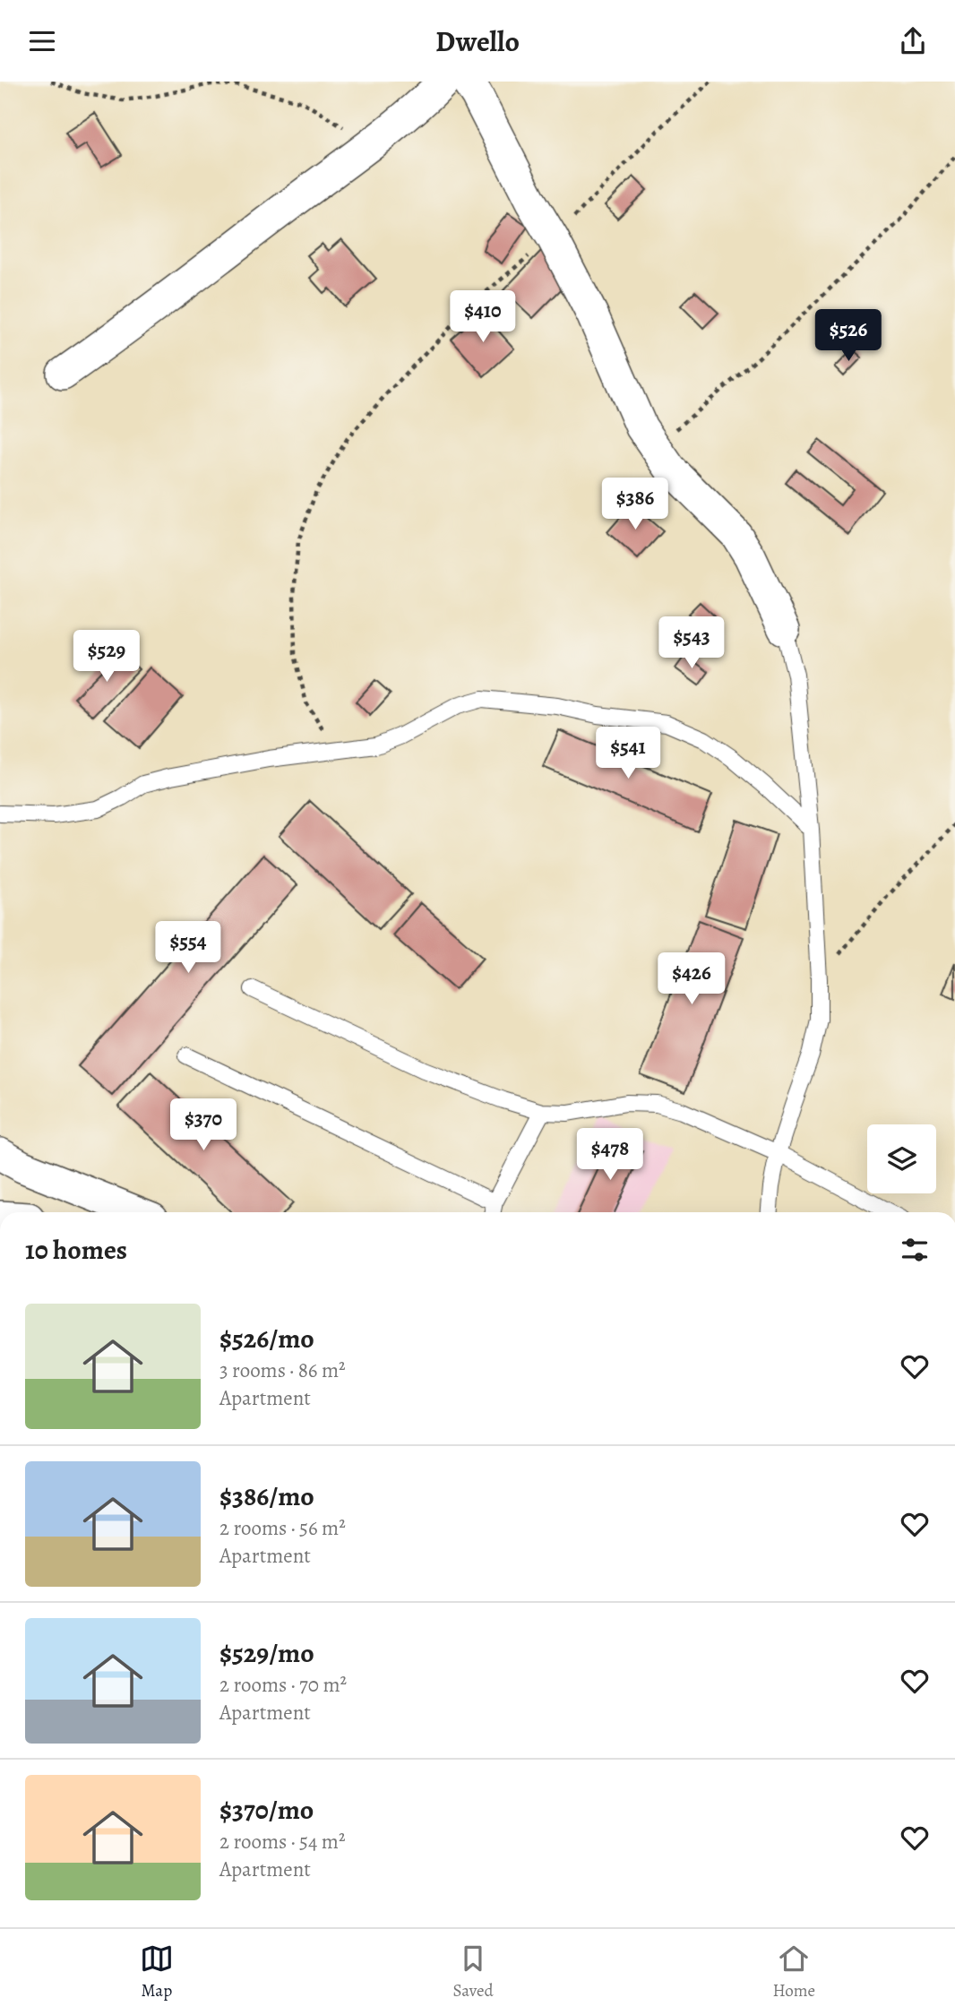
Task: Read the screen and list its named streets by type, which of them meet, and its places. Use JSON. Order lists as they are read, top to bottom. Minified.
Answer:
{"page":{"header":"Dwello","price":["$410","$526","$386","$543","$529","$541","$554","$426","$370","$478"],"heading":"10 homes","list":[{"name":"$526/mo","note":"3 rooms · 86 m² · Apartment"},{"name":"$386/mo","note":"2 rooms · 56 m² · Apartment"},{"name":"$529/mo","note":"2 rooms · 70 m² · Apartment"},{"name":"$370/mo","note":"2 rooms · 54 m² · Apartment"}],"tabs":["Map","Saved","Home"]}}
